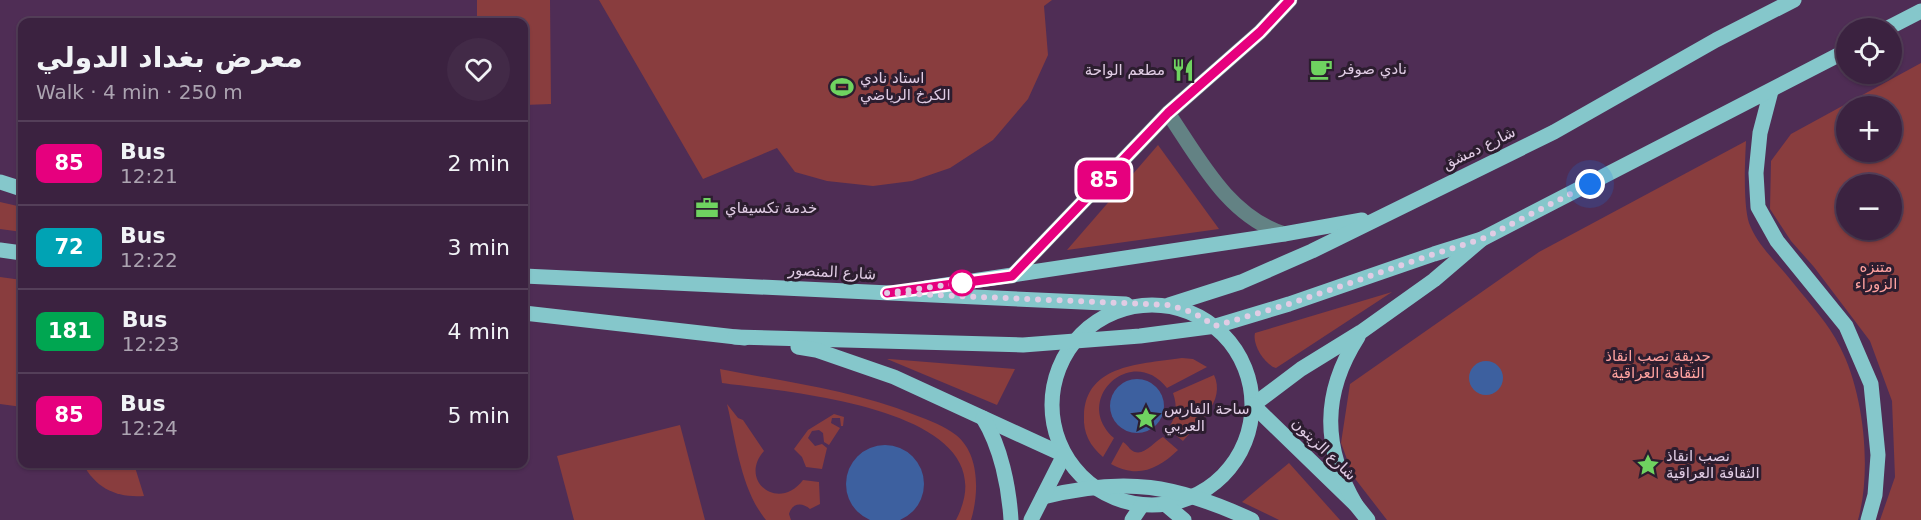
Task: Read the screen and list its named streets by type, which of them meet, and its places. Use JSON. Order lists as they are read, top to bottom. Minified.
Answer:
{"streets":{"main road":["شارع دمشق","شارع المنصور","شارع الزيتون"]},"parks":["متنزه الزوراء","حديقة نصب انقاذ الثقافة العراقية"],"places":{"cafe":["نادي صوفر"],"restaurant":["مطعم الواحة"],"sports":["استاد نادي الكرخ الرياضي"],"office":["خدمة تكسيفاي"],"place":["ساحة الفارس العربي","نصب انقاذ الثقافة العراقية"]},"lines":["bus line 85"],"page":{"on_map":"85","map_buttons":["+","−"],"heading":["معرض بغداد الدولي","Walk · 4 min · 250 m"],"list":[{"mark":"85","name":"Bus","note":"12:21","value":"2 min"},{"mark":"72","name":"Bus","note":"12:22","value":"3 min"},{"mark":"181","name":"Bus","note":"12:23","value":"4 min"},{"mark":"85","name":"Bus","note":"12:24","value":"5 min"}]}}
